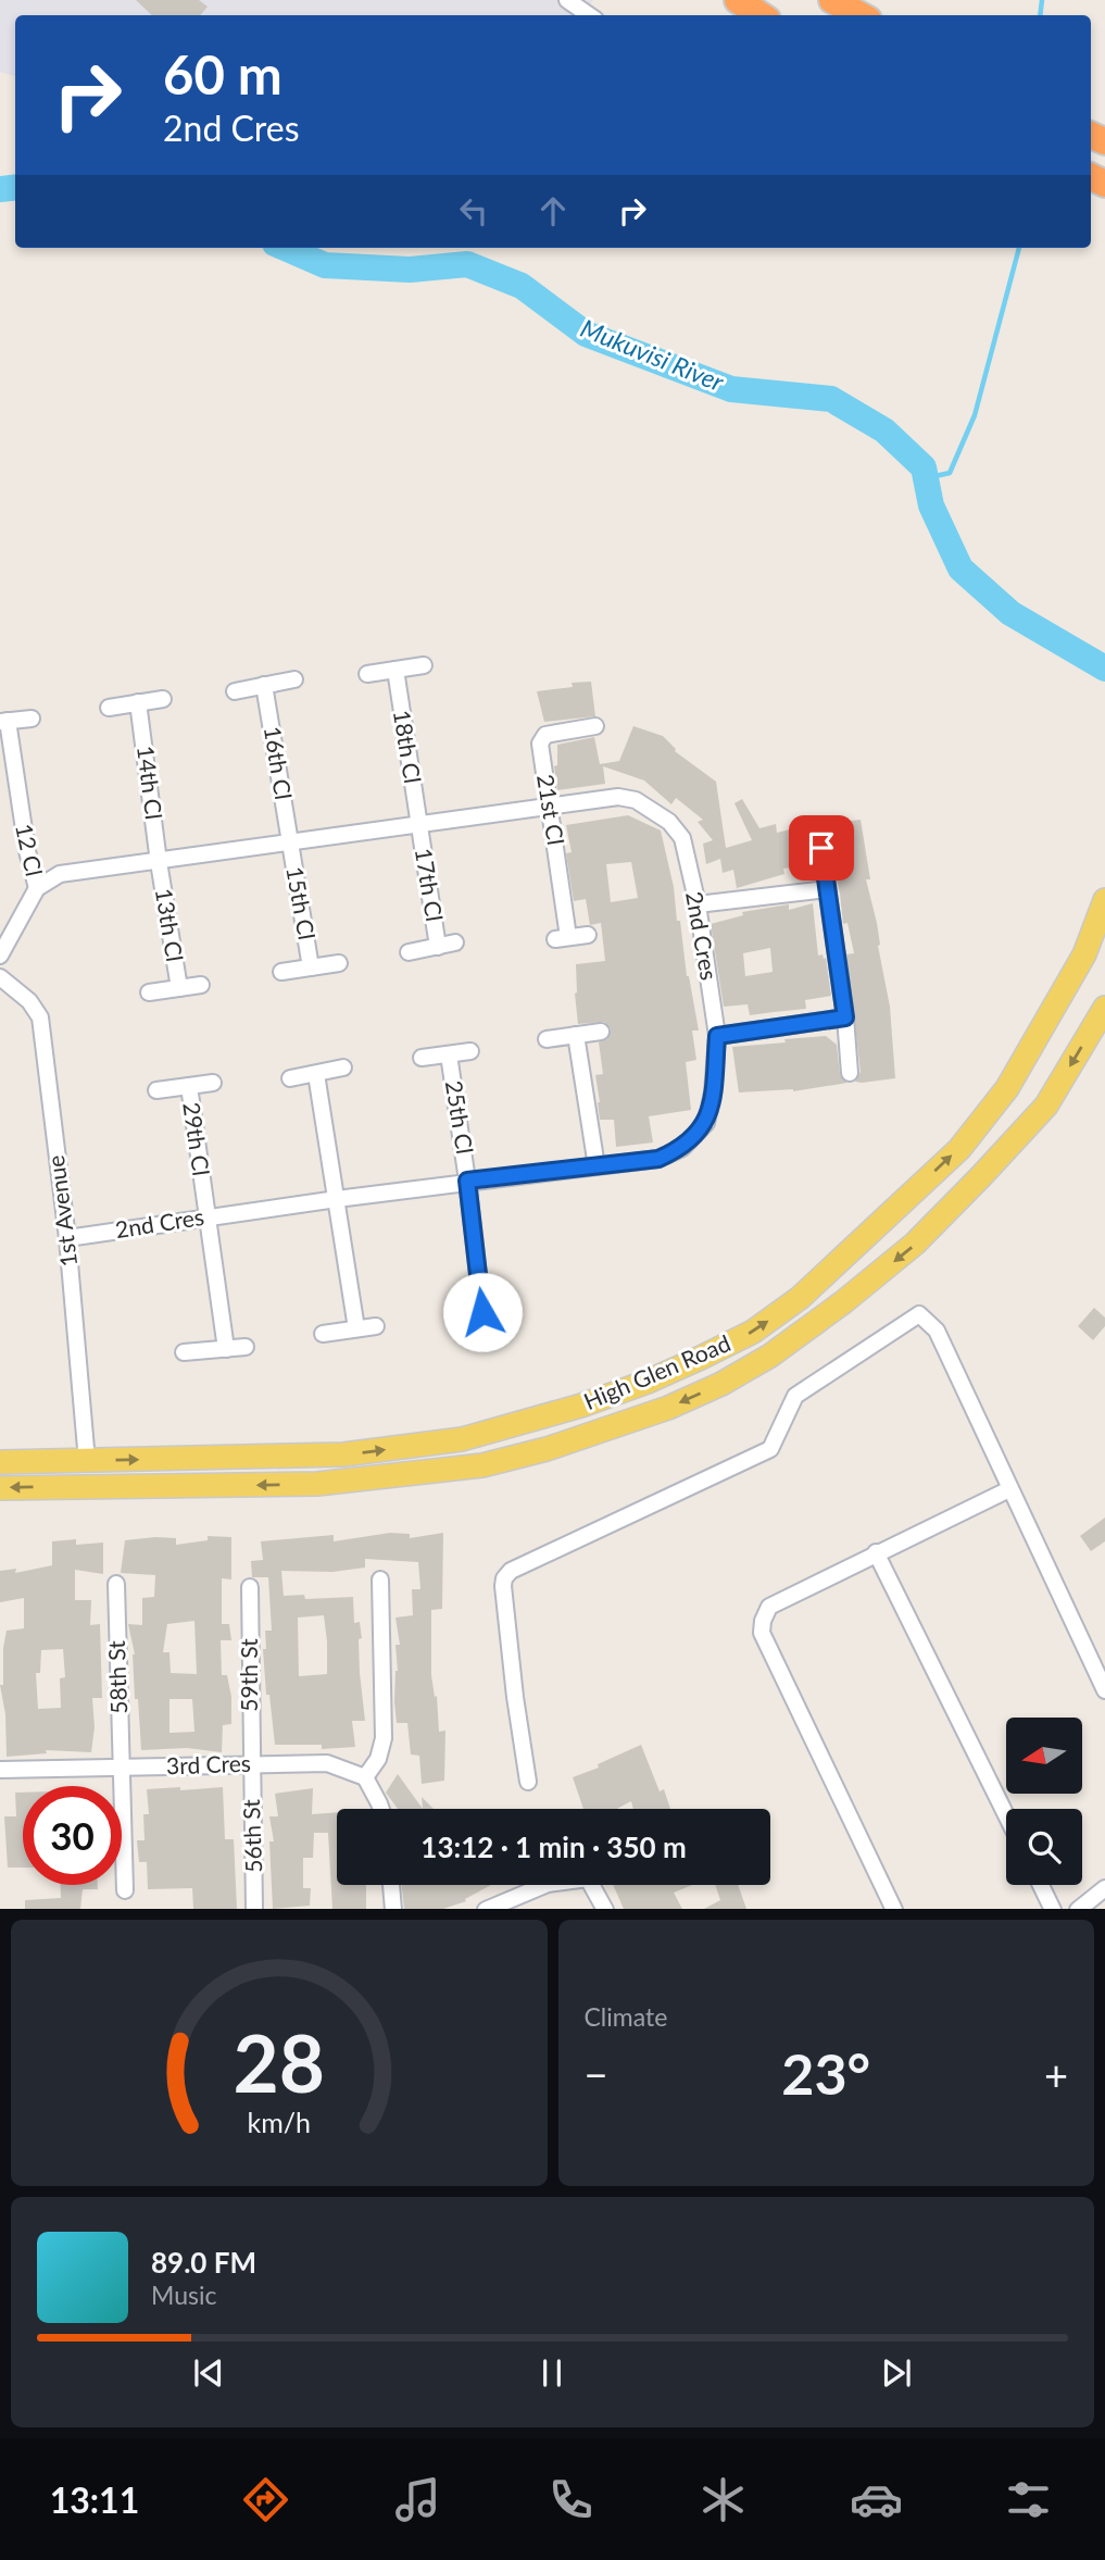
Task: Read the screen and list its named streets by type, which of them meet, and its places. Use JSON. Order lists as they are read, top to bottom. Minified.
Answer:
{"streets":{"main road":["High Glen Road"],"street":["18th Cl","16th Cl","14th Cl","21st Cl","12 Cl","17th Cl","15th Cl","13th Cl","2nd Cres","25th Cl","29th Cl","1st Avenue","59th St","58th St","3rd Cres","56th St"]},"crossings":[["18th Cl","17th Cl"],["18th Cl","2nd Cres"],["16th Cl","15th Cl"],["16th Cl","2nd Cres"],["14th Cl","13th Cl"],["14th Cl","2nd Cres"],["21st Cl","2nd Cres"],["12 Cl","2nd Cres"],["17th Cl","2nd Cres"],["15th Cl","2nd Cres"],["13th Cl","2nd Cres"],["2nd Cres","25th Cl"],["2nd Cres","29th Cl"],["2nd Cres","1st Avenue"],["1st Avenue","High Glen Road"],["59th St","3rd Cres"],["59th St","56th St"],["58th St","3rd Cres"],["3rd Cres","56th St"]],"water":["Mukuvisi River"],"north":"left","page":{"turn":["60 m","2nd Cres"],"limit":"30","trip":"13:12 · 1 min · 350 m","tile":"Climate","heat":["−","23°","+"],"song":["89.0 FM","Music"],"tabs":"13:11","gauge":["28","km/h"]}}
